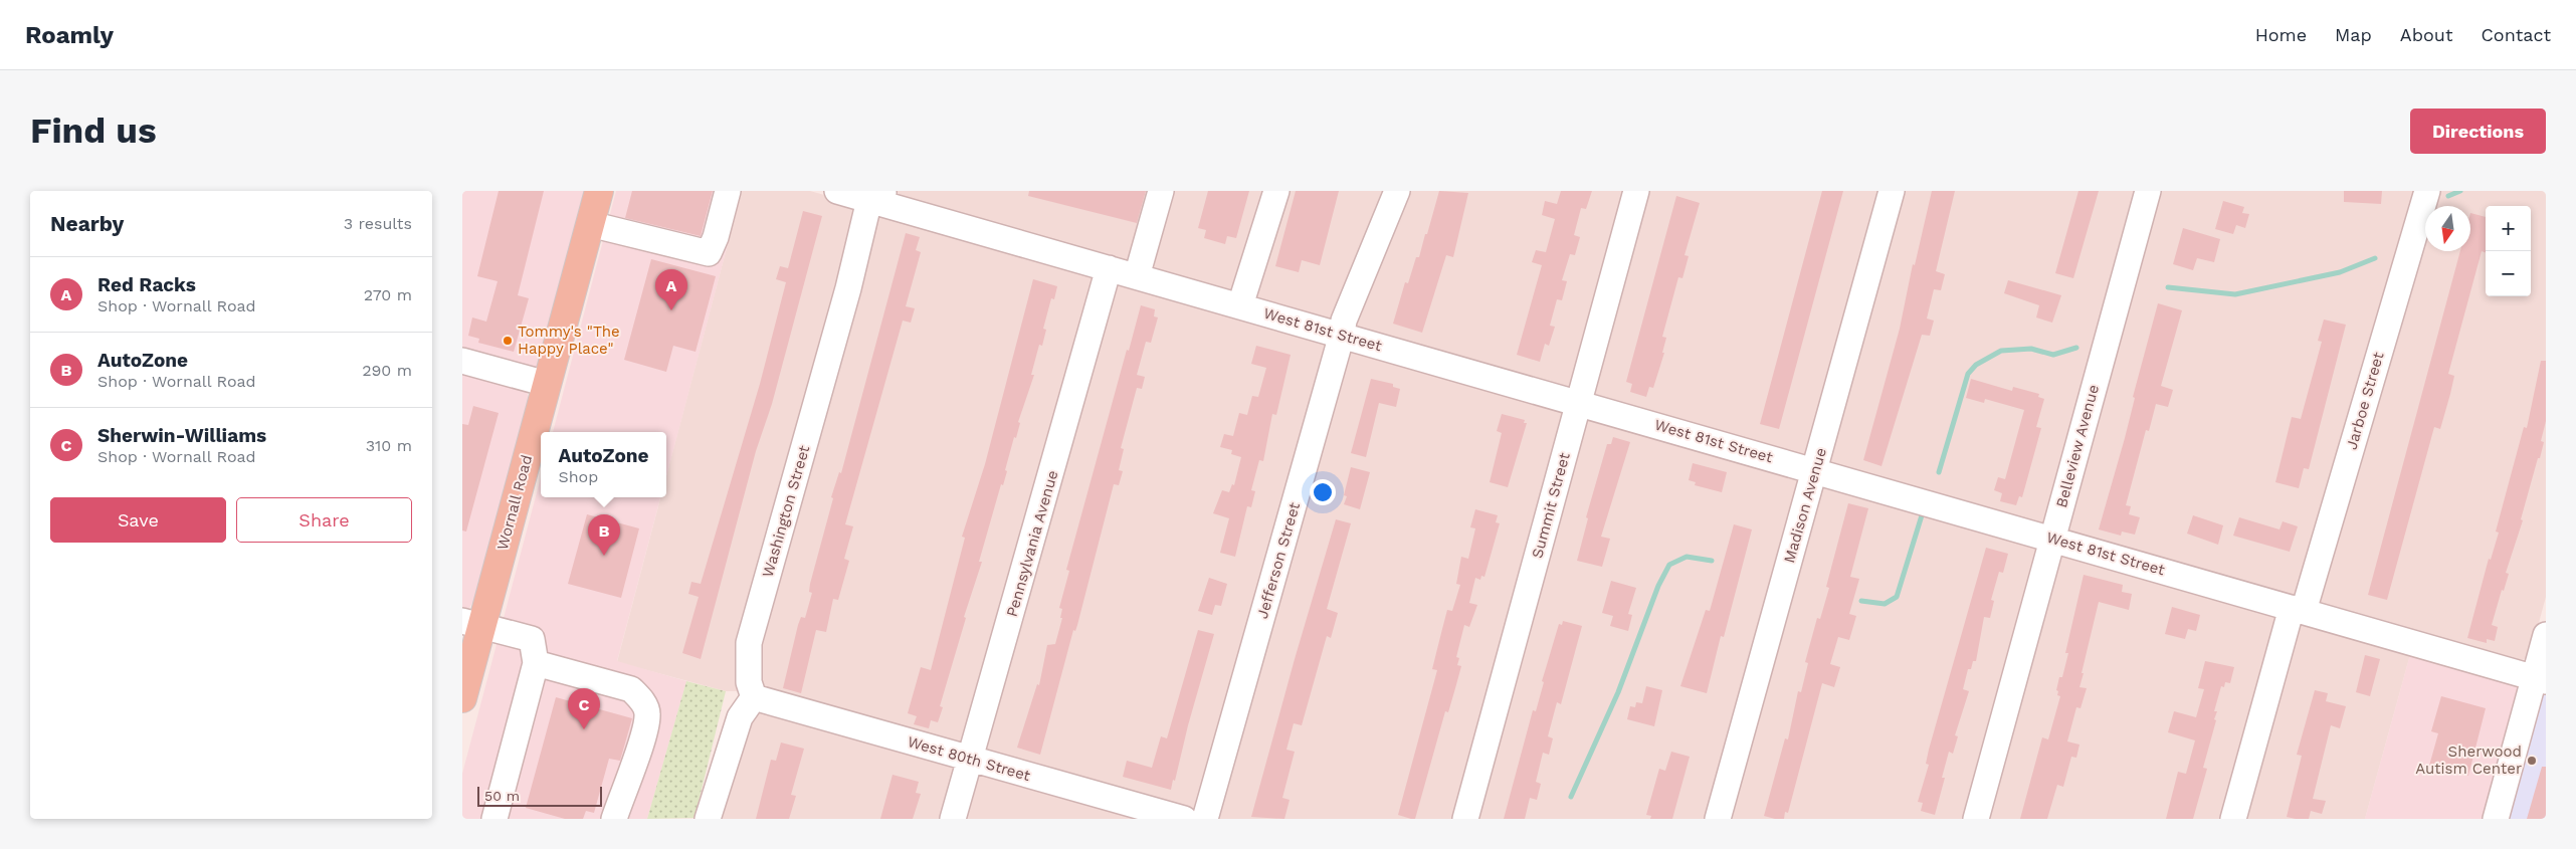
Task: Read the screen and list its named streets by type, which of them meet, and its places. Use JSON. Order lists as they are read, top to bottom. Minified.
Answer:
{"streets":{"main road":["Wornall Road"],"street":["West 81st Street","Jarboe Street","Belleview Avenue","Summit Street","Madison Avenue","Washington Street","Pennsylvania Avenue","Jefferson Street","West 80th Street"]},"crossings":[["West 81st Street","Jarboe Street"],["West 81st Street","Belleview Avenue"],["West 81st Street","Summit Street"],["West 81st Street","Madison Avenue"],["West 81st Street","Washington Street"],["West 81st Street","Pennsylvania Avenue"],["West 81st Street","Jefferson Street"],["Washington Street","West 80th Street"],["Pennsylvania Avenue","West 80th Street"]],"places":["Tommy's \"The Happy Place\"","Sherwood Autism Center"],"scale_bar":"50 m","north":"bottom","page":{"header":"Roamly","nav":["Home","Map","About","Contact"],"buttons":["Directions",["Save","Share"]],"title":"Find us","heading":["Nearby","3 results"],"map_buttons":["+","−"],"list":[{"mark":"A","name":"Red Racks","note":"Shop · Wornall Road","value":"270 m"},{"mark":"B","name":"AutoZone","note":"Shop · Wornall Road","value":"290 m"},{"mark":"C","name":"Sherwin-Williams","note":"Shop · Wornall Road","value":"310 m"}],"pins":["A","B","C"],"popup":["AutoZone","Shop"],"scale":"50 m"}}
